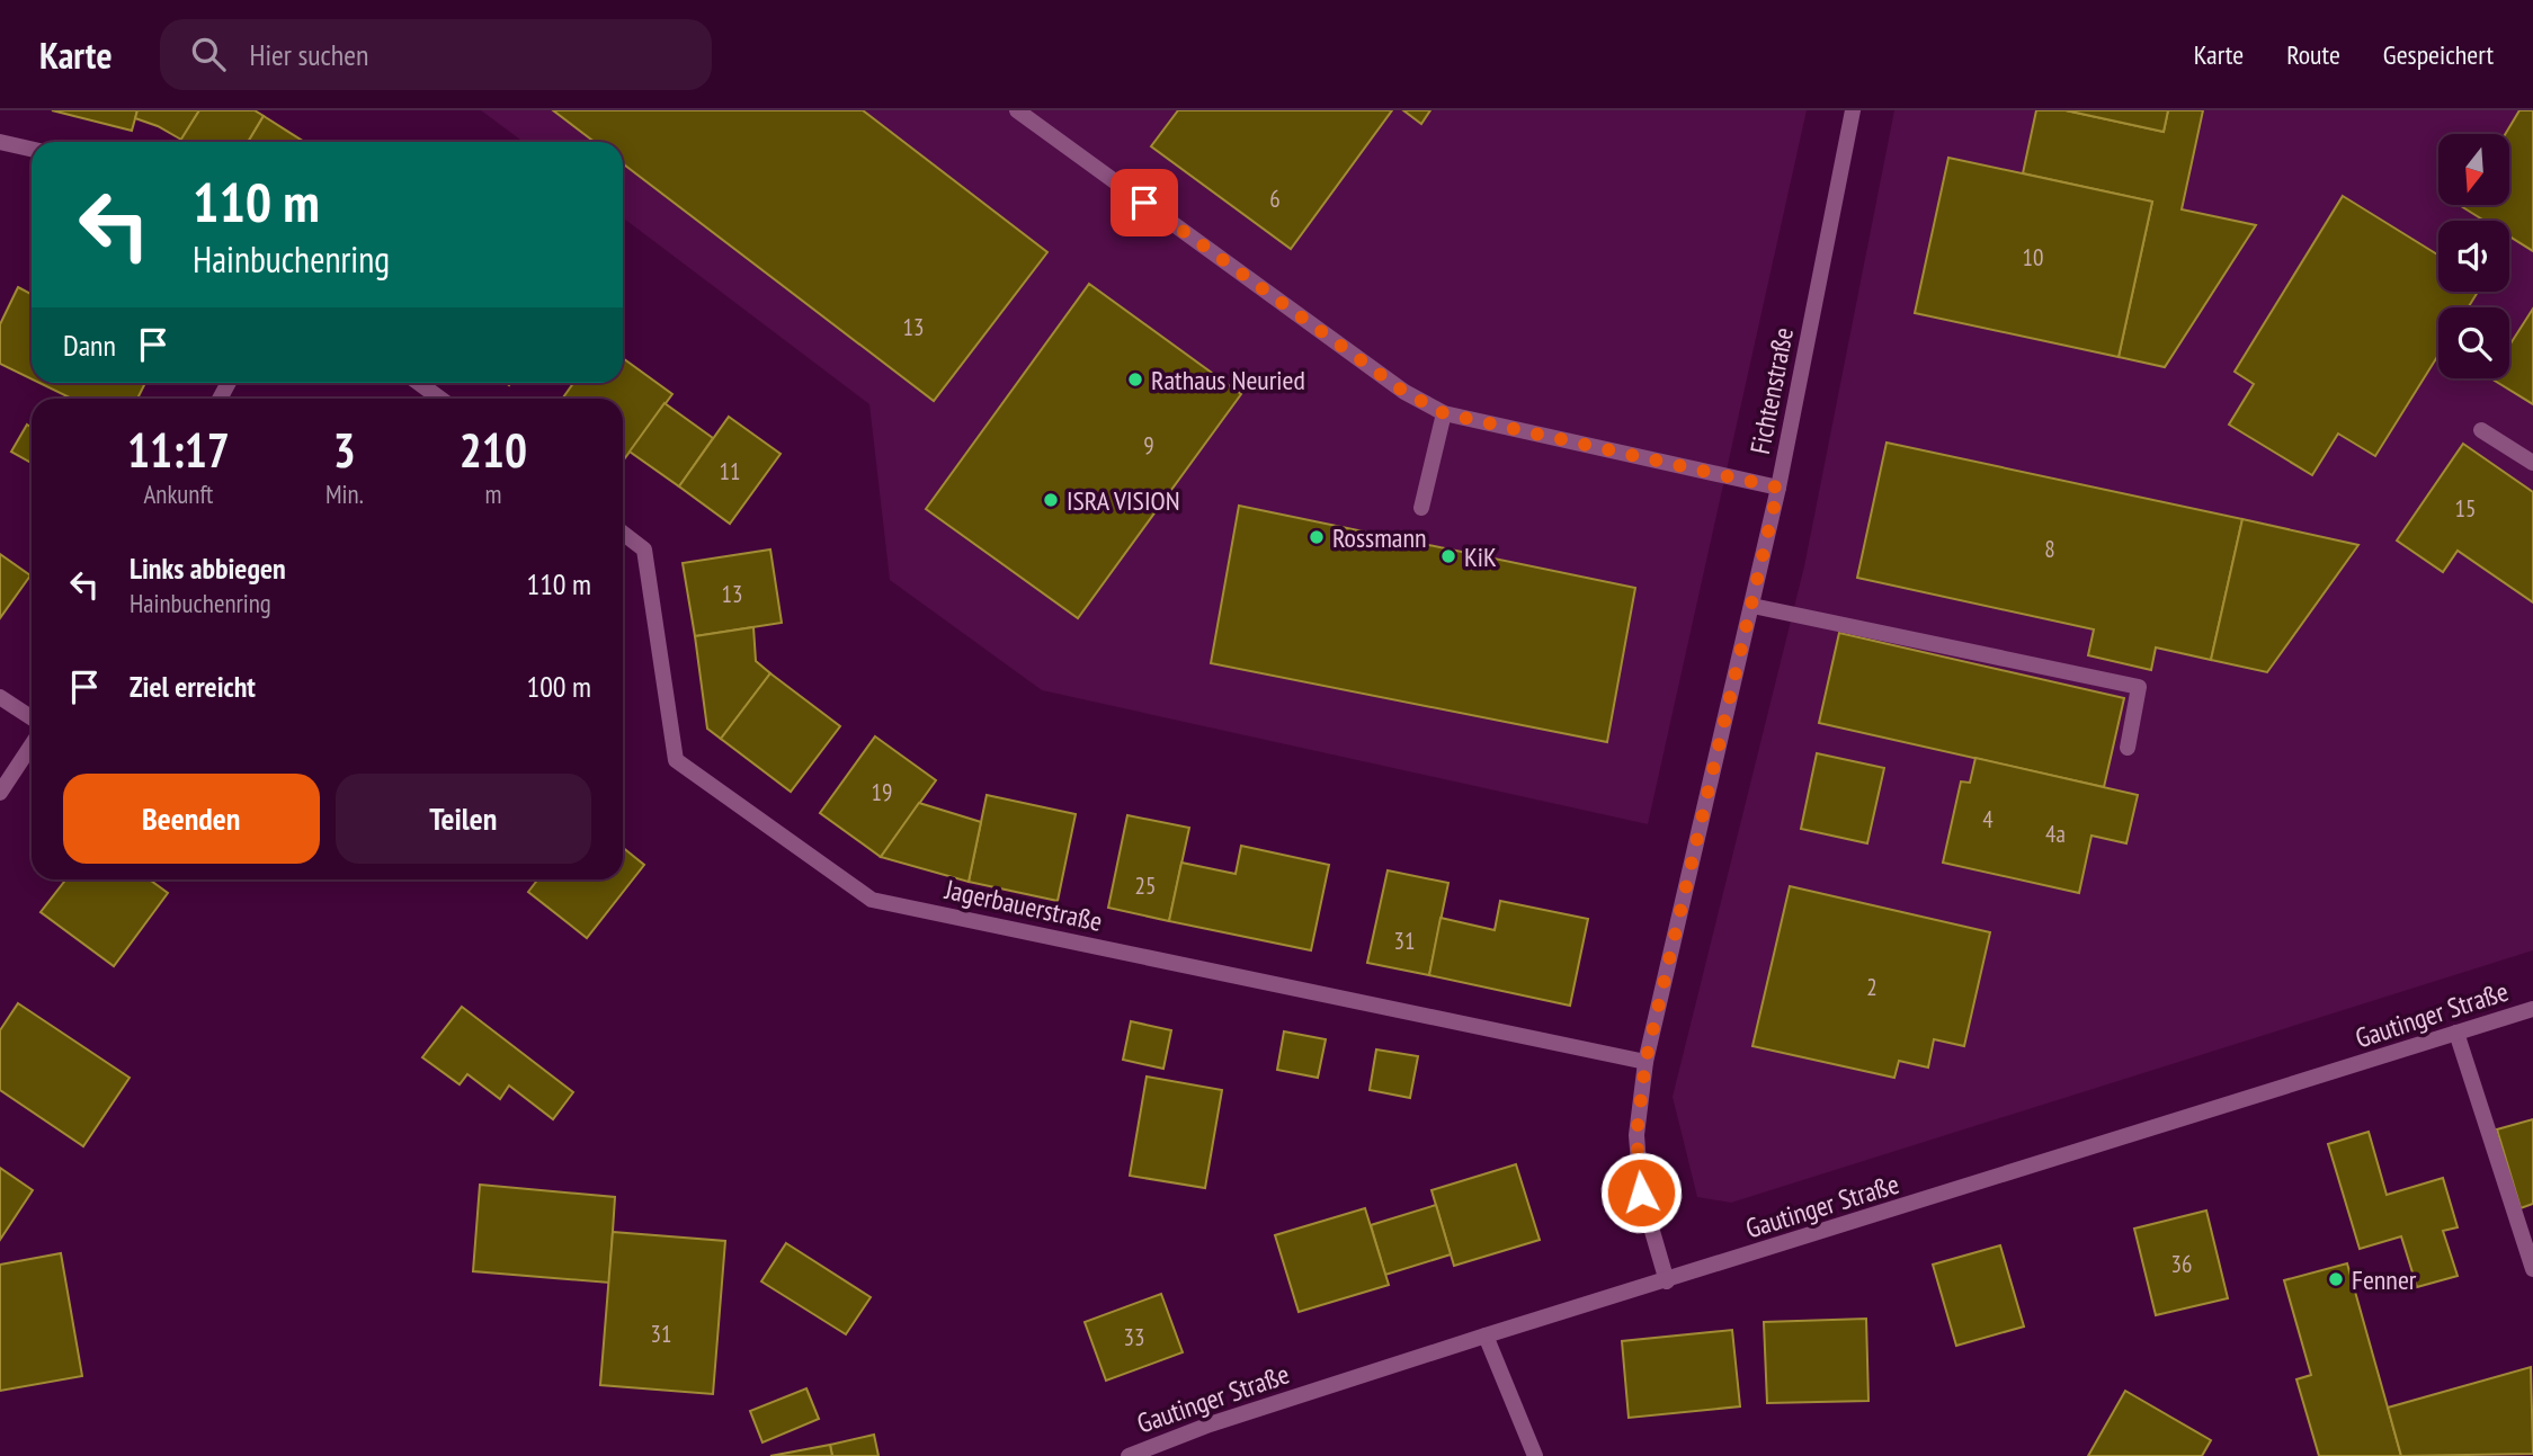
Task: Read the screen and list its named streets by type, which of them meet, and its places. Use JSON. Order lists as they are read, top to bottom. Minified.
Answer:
{"streets":{"street":["Fichtenstraße","Jagerbauerstraße","Gautinger Straße"]},"crossings":[["Fichtenstraße","Jagerbauerstraße"],["Fichtenstraße","Gautinger Straße"]],"places":["Rathaus Neuried","ISRA VISION","Rossmann","KiK","Fenner"],"house_numbers":["6","10","13","9","11","15","8","13","19","4","4a","25","31","2","36","31","33"],"north":"bottom","page":{"header":"Karte","search":"Hier suchen","nav":["Karte","Route","Gespeichert"],"turn":["110 m","Hainbuchenring"],"then":"Dann","eta":["11:17","Ankunft","3","Min.","210","m"],"list":[{"name":"Links abbiegen","note":"Hainbuchenring","value":"110 m"},{"name":"Ziel erreicht","value":"100 m"}],"buttons":["Beenden","Teilen"]}}
